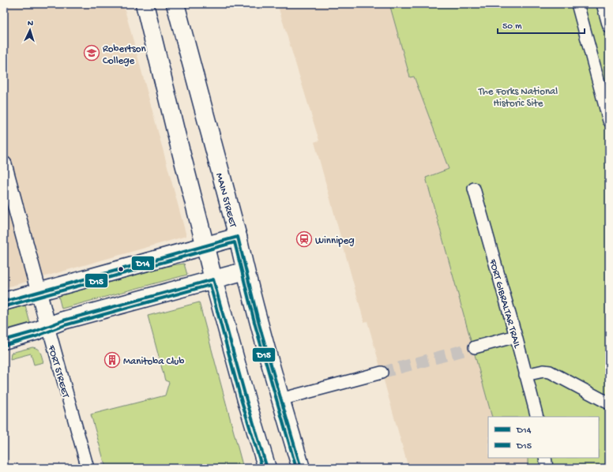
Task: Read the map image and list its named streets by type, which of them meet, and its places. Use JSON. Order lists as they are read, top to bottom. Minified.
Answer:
{"streets":{"main road":["MAIN STREET"],"street":["FORT GIBRALTAR TRAIL","FORT STREET"]},"parks":["The Forks National Historic Site"],"places":{"school or university":["Robertson College"],"station":["Winnipeg"],"building":["Manitoba Club"]},"lines":["transit line D14","transit line D15"],"legend":["D14","D15"],"scale_bar":"50 m","north":"top"}
